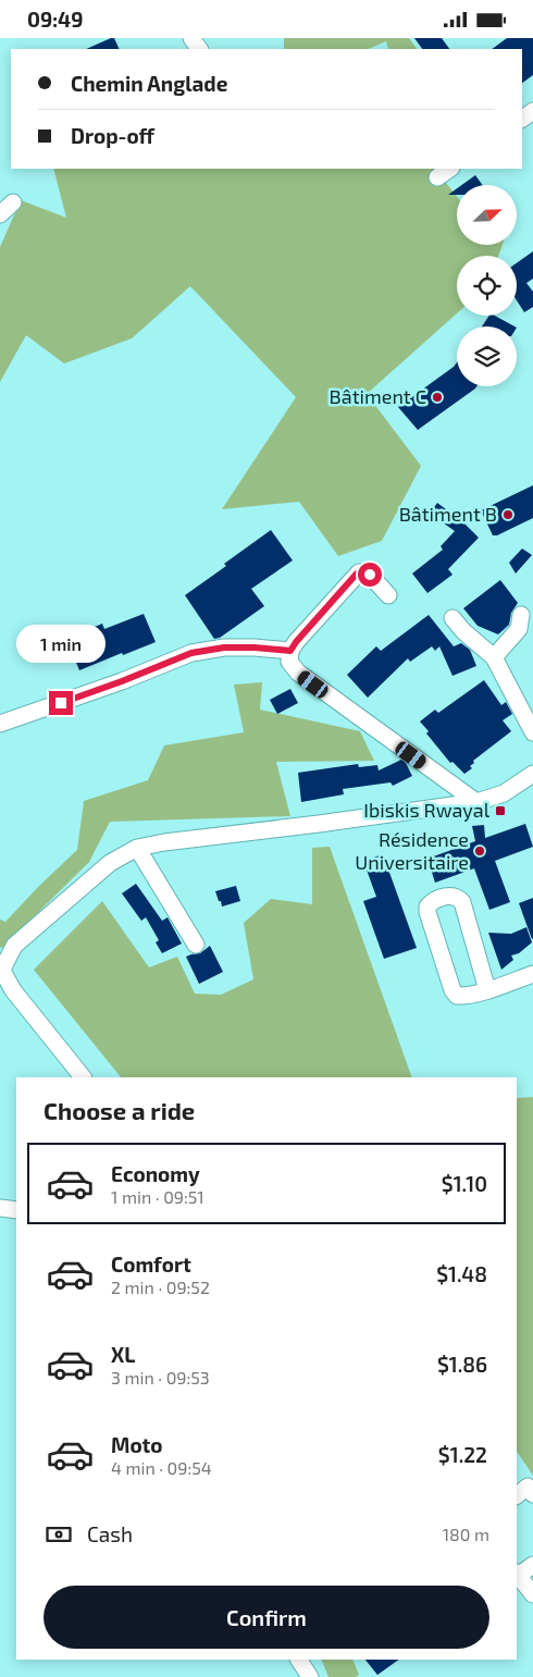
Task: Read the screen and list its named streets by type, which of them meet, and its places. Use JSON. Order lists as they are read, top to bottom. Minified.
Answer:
{"places":{"other":["Bâtiment C","Bâtiment B","Résidence Universitaire"],"transit":["Ibiskis Rwayal"]},"north":"top right","page":{"status":"09:49","banner":["Chemin Anglade","Drop-off"],"bubble":"1 min","heading":"Choose a ride","list":[{"name":"Economy","note":"1 min · 09:51","value":"$1.10"},{"name":"Comfort","note":"2 min · 09:52","value":"$1.48"},{"name":"XL","note":"3 min · 09:53","value":"$1.86"},{"name":"Moto","note":"4 min · 09:54","value":"$1.22"}],"pay":["Cash","180 m"],"buttons":"Confirm"}}
